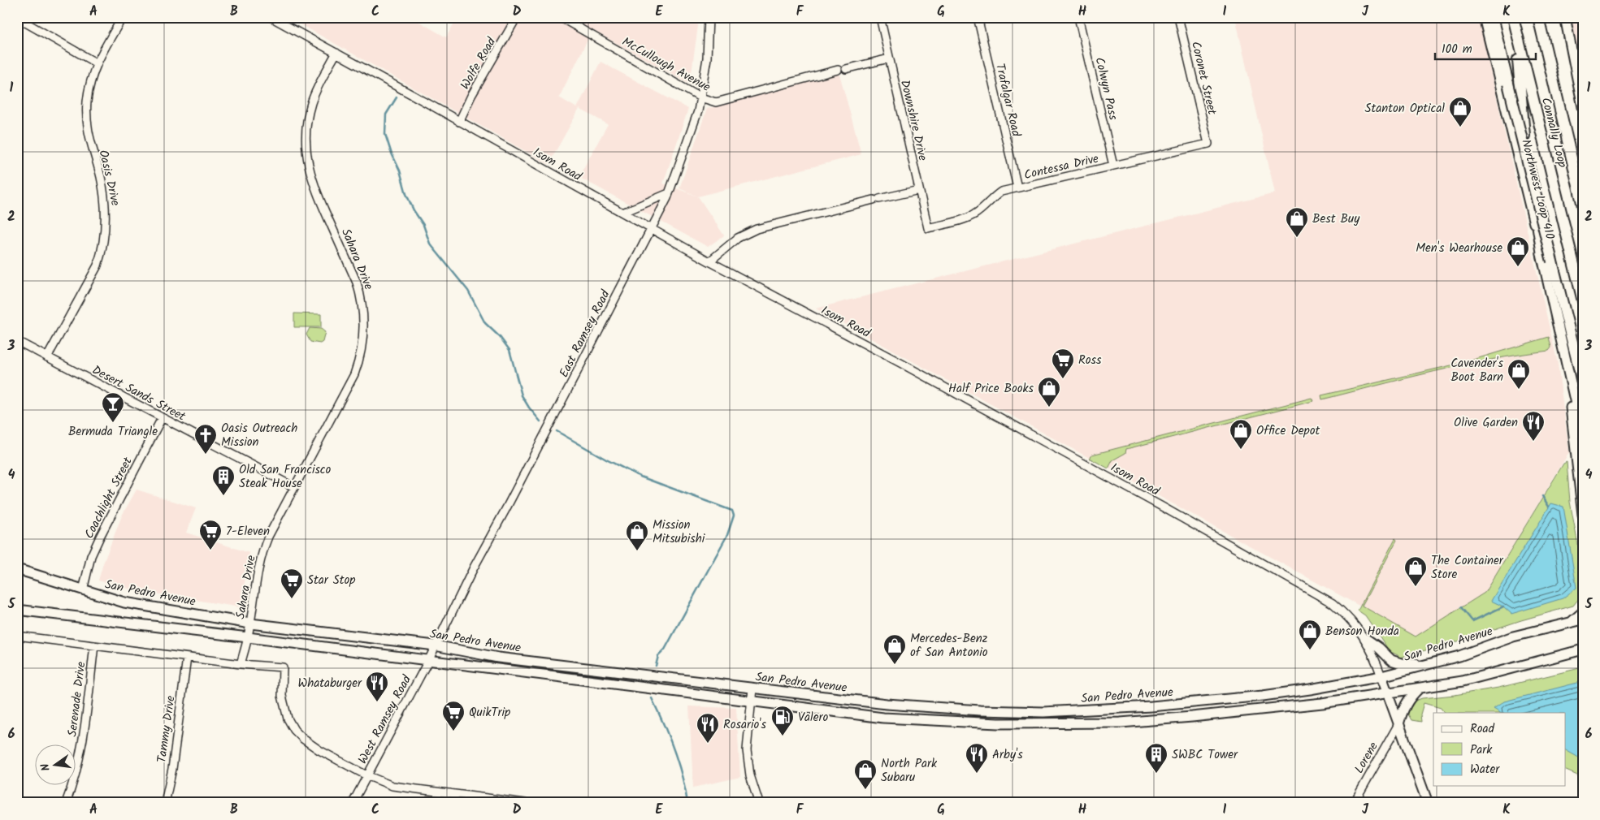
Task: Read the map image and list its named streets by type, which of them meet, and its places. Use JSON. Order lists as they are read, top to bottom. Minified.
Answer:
{"streets":{"highway":["Connally Loop"],"main road":["Northwest Loop 410","San Pedro Avenue"],"street":["Wolfe Road","McCullough Avenue","Coronet Street","Colwyn Pass","Trafalgar Road","Downshire Drive","Isom Road","Contessa Drive","Oasis Drive","Sahara Drive","East Ramsey Road","Desert Sands Street","Coachlight Street","Serenade Drive","West Ramsey Road","Tammy Drive","Lorene"]},"crossings":[["Wolfe Road","Isom Road"],["McCullough Avenue","East Ramsey Road"],["Coronet Street","Contessa Drive"],["Colwyn Pass","Contessa Drive"],["Trafalgar Road","Contessa Drive"],["Downshire Drive","Contessa Drive"],["Isom Road","Sahara Drive"],["Isom Road","East Ramsey Road"],["Isom Road","San Pedro Avenue"],["Oasis Drive","Desert Sands Street"],["Sahara Drive","Desert Sands Street"],["Sahara Drive","San Pedro Avenue"],["East Ramsey Road","San Pedro Avenue"],["East Ramsey Road","West Ramsey Road"],["Desert Sands Street","Coachlight Street"],["Coachlight Street","San Pedro Avenue"],["San Pedro Avenue","West Ramsey Road"]],"places":{"shop":["Stanton Optical","Best Buy","Men's Wearhouse","Cavender's Boot Barn","Half Price Books","Office Depot","Mission Mitsubishi","The Container Store","Benson Honda","Mercedes-Benz of San Antonio","North Park Subaru"],"supermarket":["Ross","7-Eleven","Star Stop","QuikTrip"],"bar":["Bermuda Triangle"],"restaurant":["Olive Garden","Whataburger","Rosario's","Arby's"],"church":["Oasis Outreach Mission"],"building":["Old San Francisco Steak House","SWBC Tower"],"fuel station":["Valero"]},"legend":["Road","Park","Water"],"scale_bar":"100 m","north":"left","grid":{"columns":["A","B","C","D","E","F","G","H","I","J","K"],"rows":["1","2","3","4","5","6"]}}
